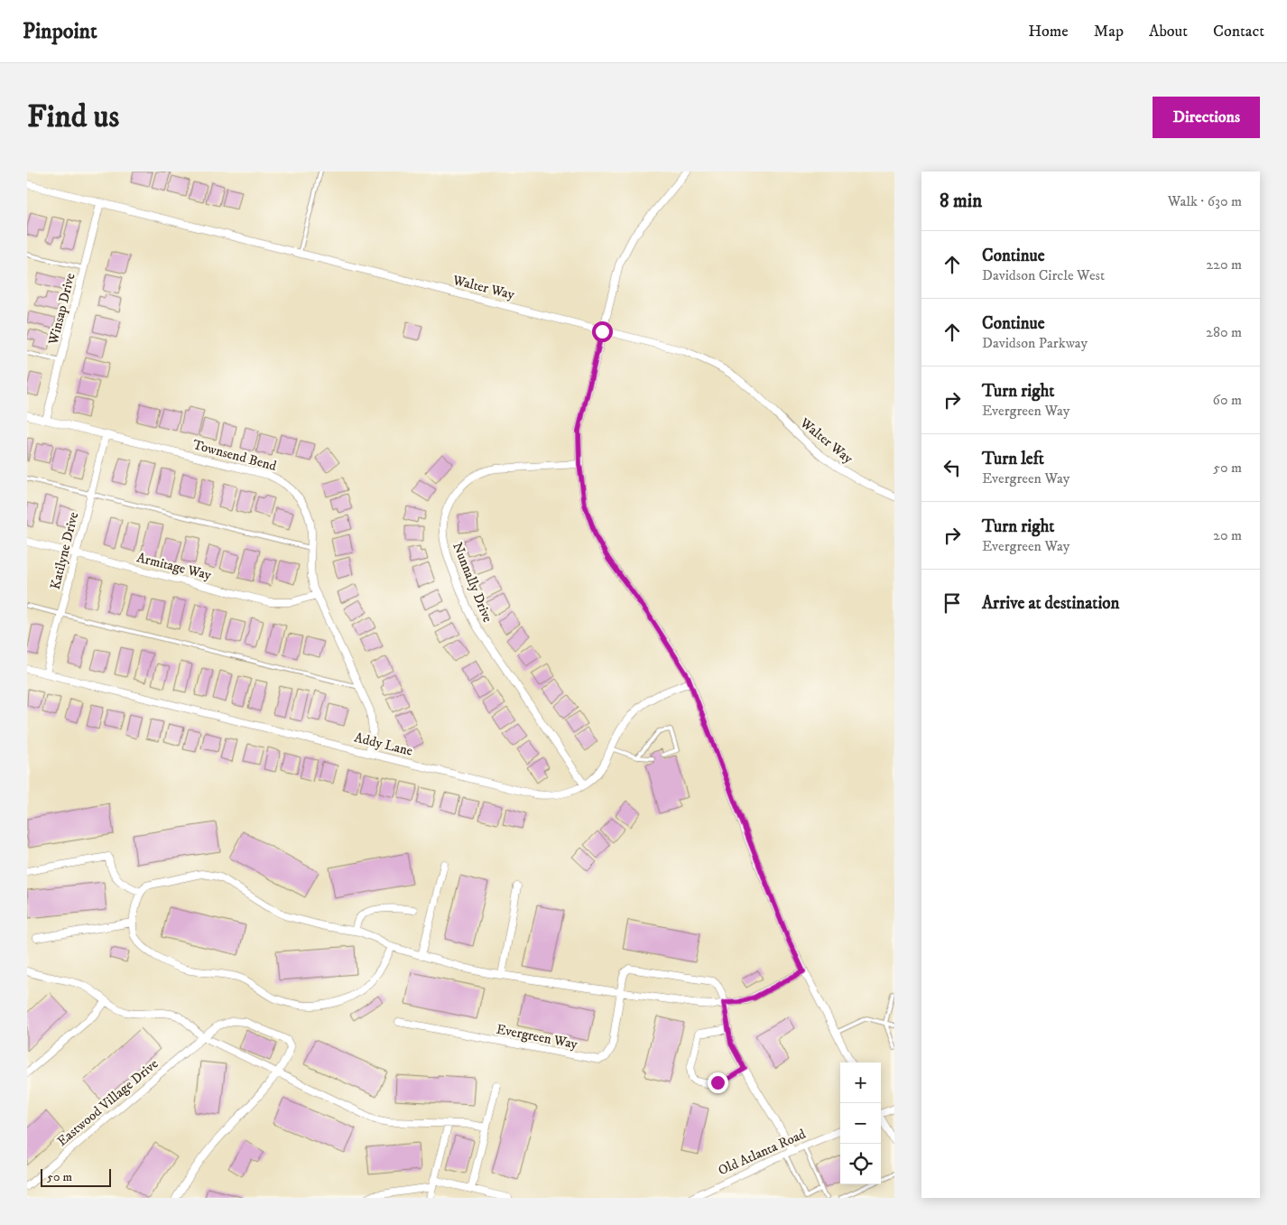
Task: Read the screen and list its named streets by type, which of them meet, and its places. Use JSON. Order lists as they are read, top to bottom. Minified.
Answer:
{"streets":{"street":["Walter Way","Winsap Drive","Townsend Bend","Katilyne Drive","Armitage Way","Nunnally Drive","Addy Lane","Evergreen Way","Eastwood Village Drive","Old Atlanta Road"]},"crossings":[["Walter Way","Winsap Drive"],["Winsap Drive","Townsend Bend"],["Townsend Bend","Katilyne Drive"],["Townsend Bend","Armitage Way"],["Townsend Bend","Addy Lane"],["Katilyne Drive","Armitage Way"],["Katilyne Drive","Addy Lane"],["Nunnally Drive","Addy Lane"],["Evergreen Way","Old Atlanta Road"]],"scale_bar":"50 m","page":{"header":"Pinpoint","nav":["Home","Map","About","Contact"],"buttons":"Directions","title":"Find us","heading":["8 min","Walk · 630 m"],"list":[["Continue","Davidson Circle West","220 m"],["Continue","Davidson Parkway","280 m"],["Turn right","Evergreen Way","60 m"],["Turn left","Evergreen Way","50 m"],["Turn right","Evergreen Way","20 m"],"Arrive at destination"],"map_buttons":["+","−"],"scale":"50 m"}}
